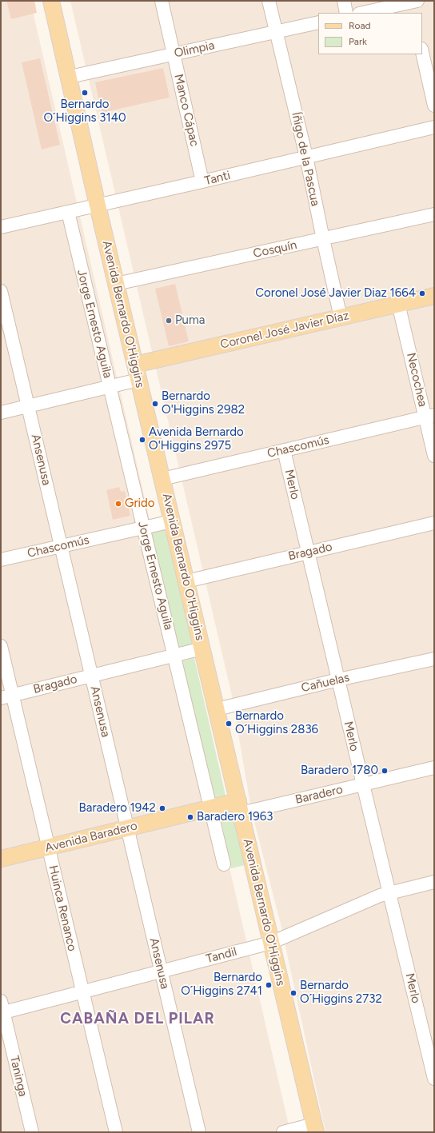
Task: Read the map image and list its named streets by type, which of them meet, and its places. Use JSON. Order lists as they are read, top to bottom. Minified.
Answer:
{"streets":{"main road":["Avenida Bernardo O'Higgins","Coronel José Javier Díaz","Avenida Baradero"],"street":["Olimpia","Manco Cápac","Íñigo de la Pascua","Tanti","Cosquín","Jorge Ernesto Aguila","Necochea","Chascomús","Ansenusa","Merlo","Bragado","Cañuelas","Baradero","Huinca Renanco","Tandil","Taninga"]},"crossings":[["Olimpia","Manco Cápac"],["Olimpia","Íñigo de la Pascua"],["Olimpia","Avenida Bernardo O'Higgins"],["Manco Cápac","Tanti"],["Íñigo de la Pascua","Tanti"],["Íñigo de la Pascua","Cosquín"],["Íñigo de la Pascua","Coronel José Javier Díaz"],["Tanti","Avenida Bernardo O'Higgins"],["Tanti","Jorge Ernesto Aguila"],["Cosquín","Avenida Bernardo O'Higgins"],["Avenida Bernardo O'Higgins","Coronel José Javier Díaz"],["Avenida Bernardo O'Higgins","Chascomús"],["Avenida Bernardo O'Higgins","Bragado"],["Avenida Bernardo O'Higgins","Cañuelas"],["Avenida Bernardo O'Higgins","Baradero"],["Avenida Bernardo O'Higgins","Avenida Baradero"],["Avenida Bernardo O'Higgins","Tandil"],["Jorge Ernesto Aguila","Chascomús"],["Jorge Ernesto Aguila","Bragado"],["Jorge Ernesto Aguila","Avenida Baradero"],["Coronel José Javier Díaz","Necochea"],["Necochea","Chascomús"],["Chascomús","Ansenusa"],["Chascomús","Merlo"],["Ansenusa","Bragado"],["Ansenusa","Avenida Baradero"],["Ansenusa","Tandil"],["Merlo","Bragado"],["Merlo","Cañuelas"],["Merlo","Baradero"],["Merlo","Tandil"],["Bragado","Huinca Renanco"],["Baradero","Avenida Baradero"],["Avenida Baradero","Huinca Renanco"],["Huinca Renanco","Tandil"],["Tandil","Taninga"]],"districts":["CABAÑA DEL PILAR"],"places":["Bernardo O´Higgins 3140","Coronel José Javier Diaz 1664","Puma","Bernardo O'Higgins 2982","Avenida Bernardo O'Higgins 2975","Grido","Bernardo O´Higgins 2836","Baradero 1780","Baradero 1942","Baradero 1963","Bernardo O´Higgins 2741","Bernardo O´Higgins 2732"],"legend":["Road","Park"]}
